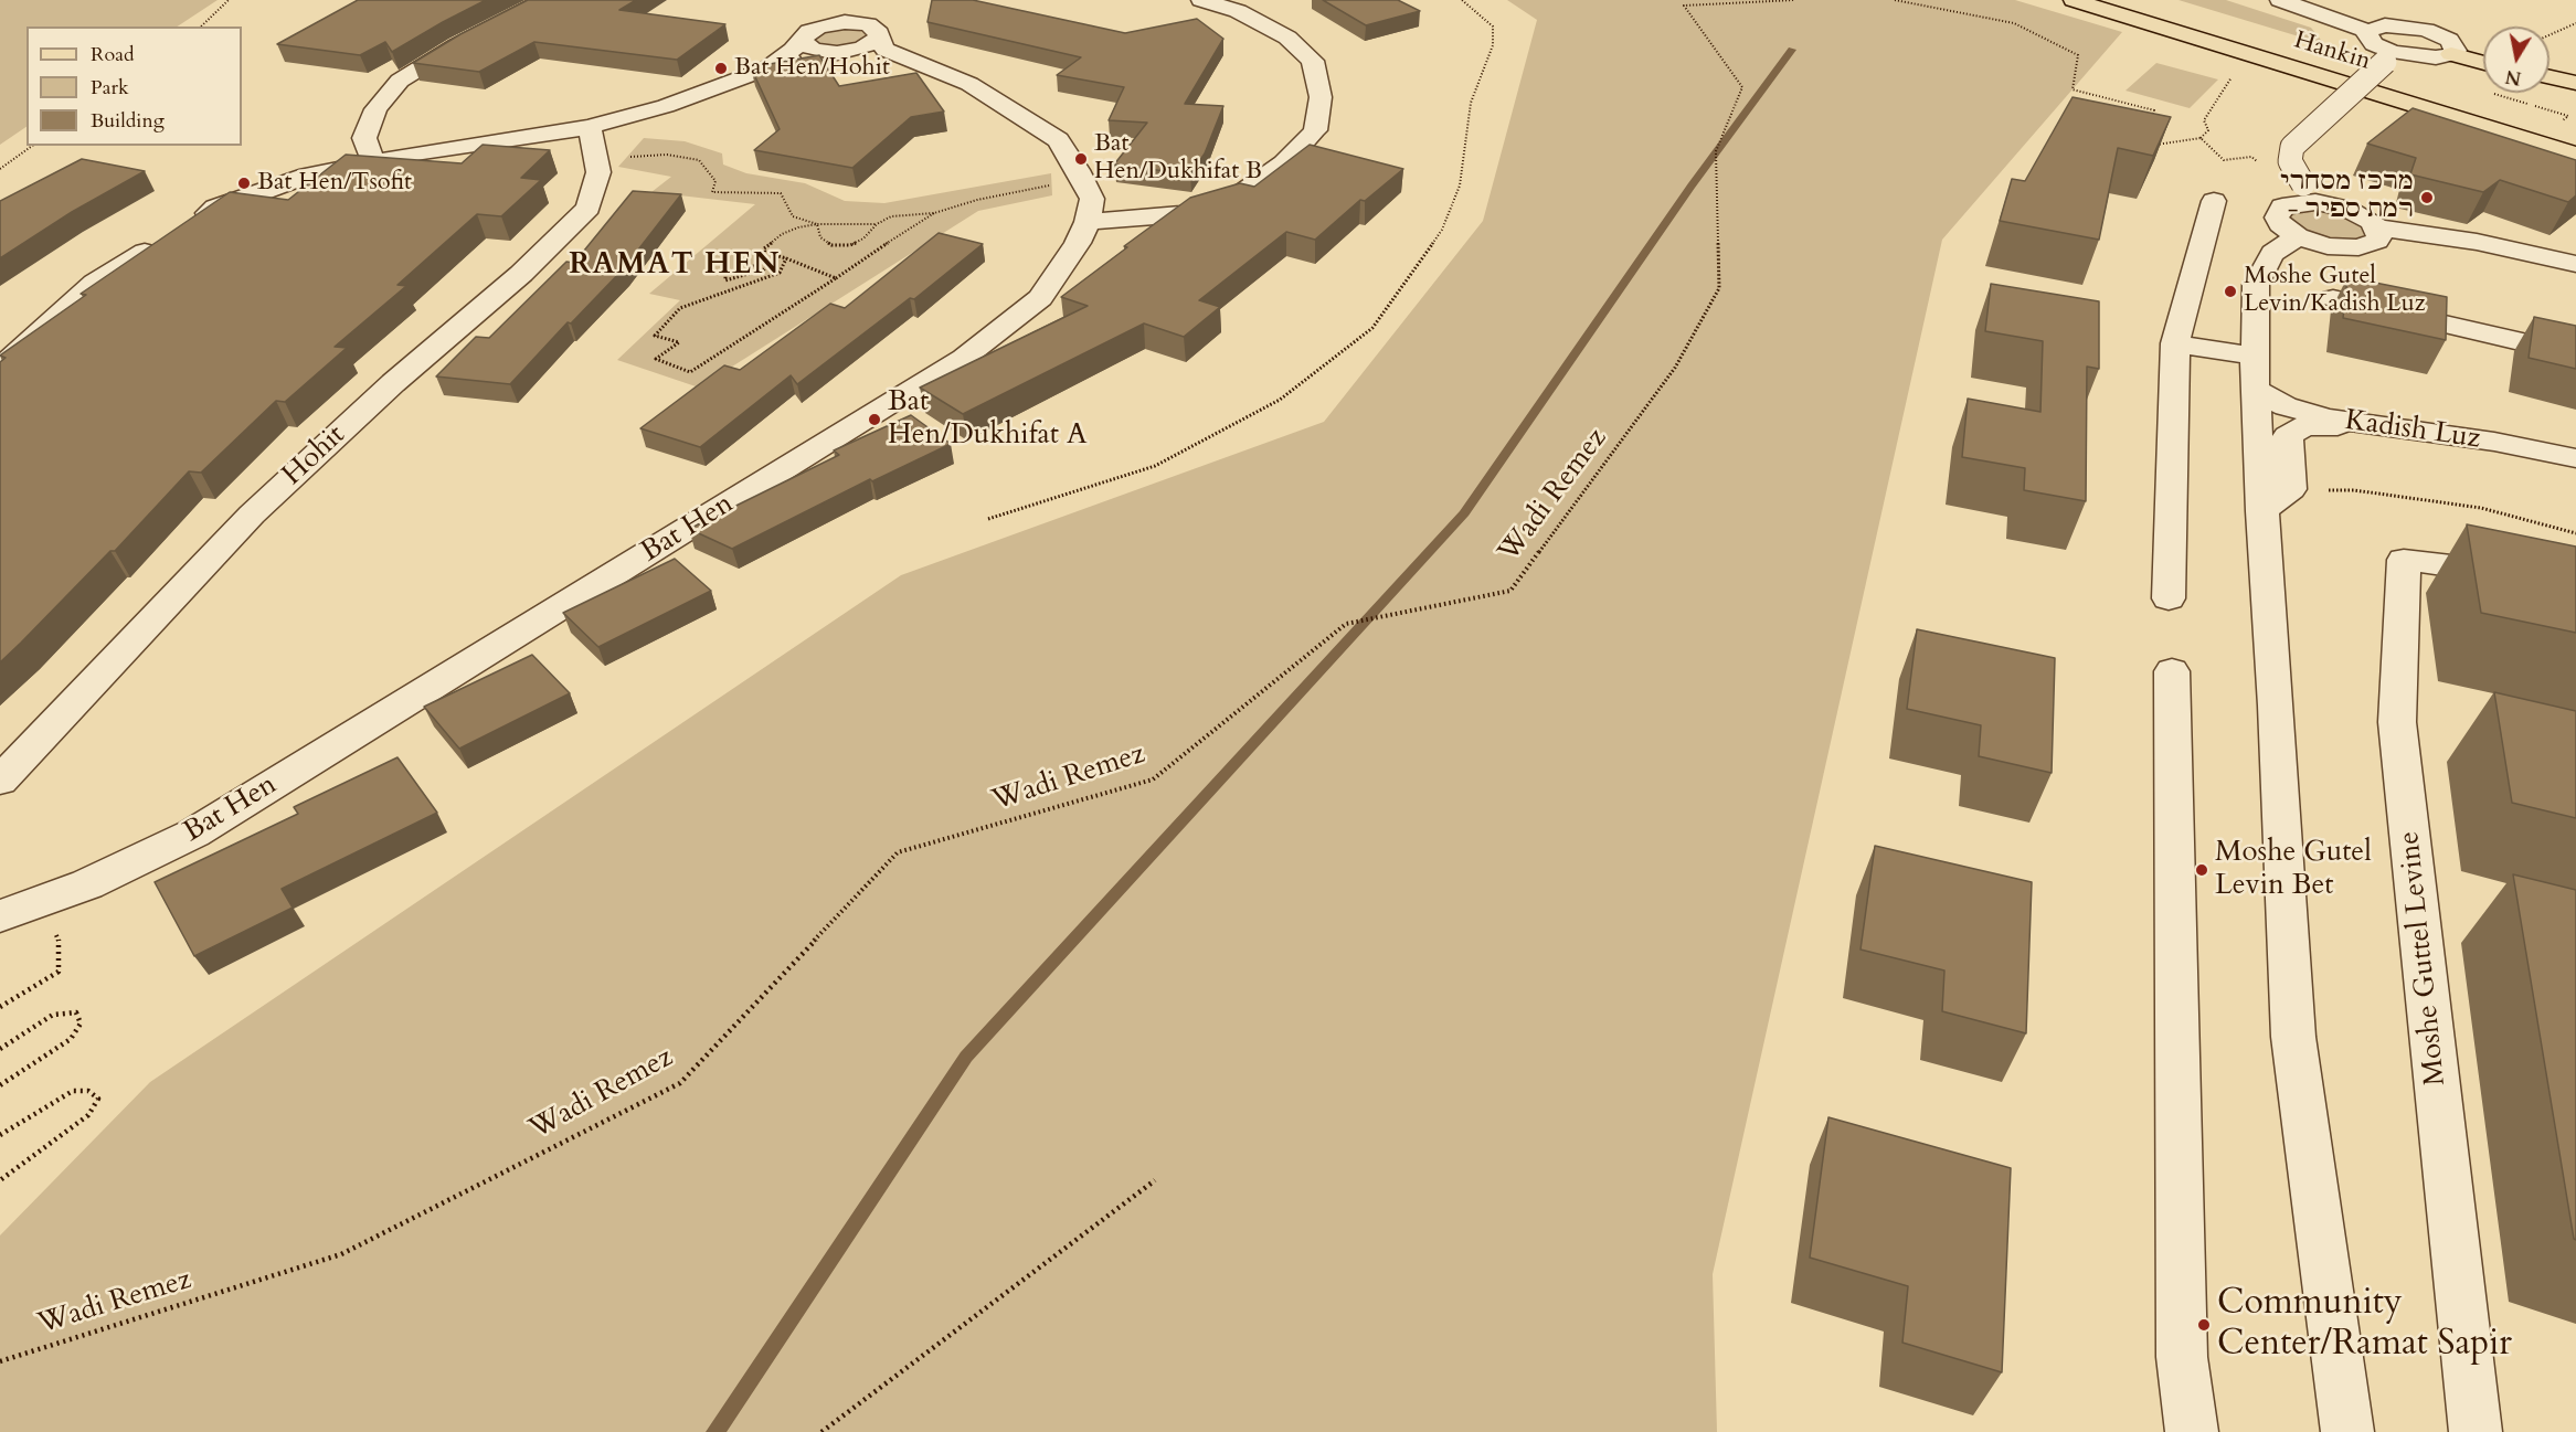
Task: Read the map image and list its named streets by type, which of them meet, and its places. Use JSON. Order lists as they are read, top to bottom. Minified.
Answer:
{"streets":{"main road":["Hankin"],"street":["Kadish Luz","Hohit","Bat Hen","Moshe Guttel Levine"],"path":["Wadi Remez"]},"districts":["RAMAT HEN"],"places":["Bat Hen/Hohit","Bat Hen/Dukhifat B","Bat Hen/Tsofit","מרכז מסחרי - רמת ספיר","Moshe Gutel Levin/Kadish Luz","Bat Hen/Dukhifat A","Moshe Gutel Levin Bet","Community Center/Ramat Sapir"],"legend":["Road","Park","Building"],"north":"bottom"}
